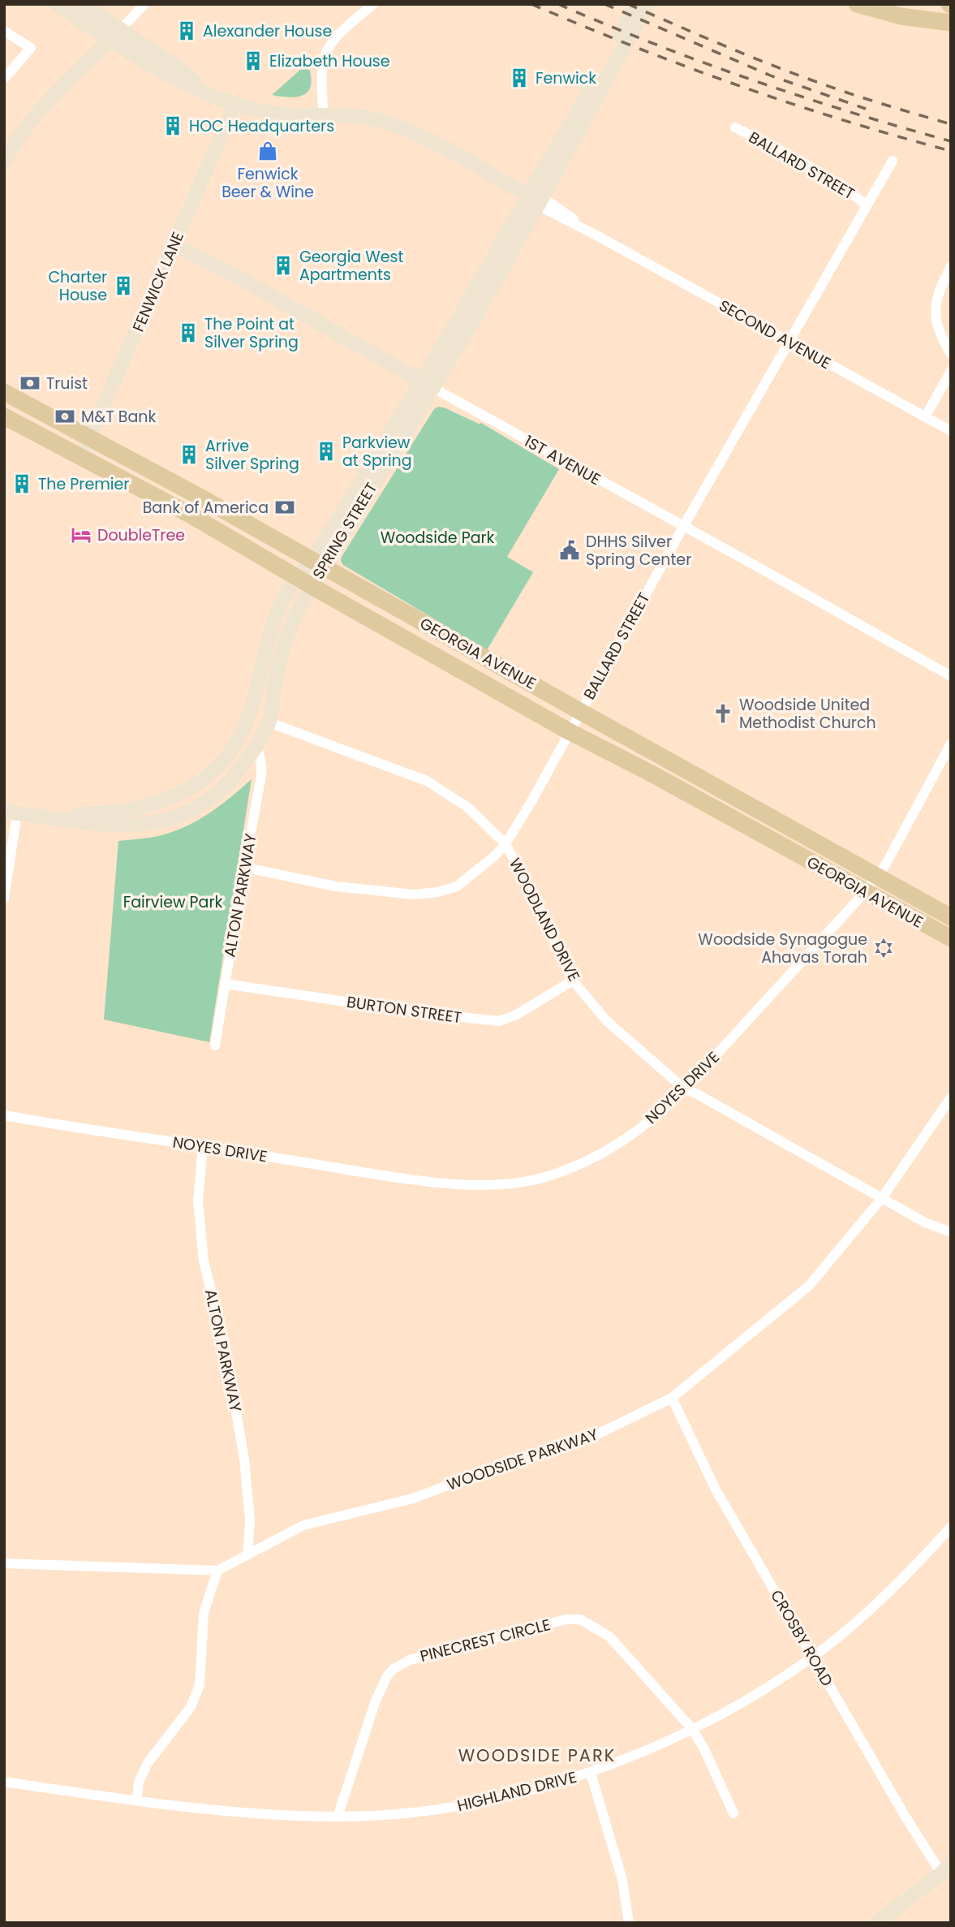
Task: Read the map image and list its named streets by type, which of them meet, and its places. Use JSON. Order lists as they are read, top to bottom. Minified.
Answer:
{"streets":{"main road":["FENWICK LANE","SECOND AVENUE","1ST AVENUE","SPRING STREET","GEORGIA AVENUE"],"street":["BALLARD STREET","ALTON PARKWAY","WOODLAND DRIVE","BURTON STREET","NOYES DRIVE","WOODSIDE PARKWAY","CROSBY ROAD","PINECREST CIRCLE","HIGHLAND DRIVE"]},"crossings":[["BALLARD STREET","SECOND AVENUE"],["BALLARD STREET","1ST AVENUE"],["BALLARD STREET","GEORGIA AVENUE"],["BALLARD STREET","ALTON PARKWAY"],["BALLARD STREET","WOODLAND DRIVE"],["FENWICK LANE","SECOND AVENUE"],["FENWICK LANE","1ST AVENUE"],["FENWICK LANE","GEORGIA AVENUE"],["SECOND AVENUE","SPRING STREET"],["1ST AVENUE","SPRING STREET"],["SPRING STREET","GEORGIA AVENUE"],["SPRING STREET","ALTON PARKWAY"],["SPRING STREET","WOODLAND DRIVE"],["GEORGIA AVENUE","NOYES DRIVE"],["ALTON PARKWAY","BURTON STREET"],["ALTON PARKWAY","NOYES DRIVE"],["ALTON PARKWAY","WOODSIDE PARKWAY"],["WOODLAND DRIVE","BURTON STREET"],["WOODLAND DRIVE","NOYES DRIVE"],["WOODLAND DRIVE","WOODSIDE PARKWAY"],["WOODSIDE PARKWAY","CROSBY ROAD"],["CROSBY ROAD","HIGHLAND DRIVE"],["PINECREST CIRCLE","HIGHLAND DRIVE"]],"districts":["WOODSIDE PARK"],"parks":["Woodside Park","Fairview Park"],"places":{"building":["Alexander House","Elizabeth House","Fenwick","HOC Headquarters","Georgia West Apartments","Charter House","The Point at Silver Spring","Parkview at Spring","Arrive Silver Spring","The Premier"],"shop":["Fenwick Beer & Wine"],"bank":["Truist","M&T Bank","Bank of America"],"hotel":["DoubleTree"],"public building":["DHHS Silver Spring Center"],"church":["Woodside United Methodist Church"],"synagogue":["Woodside Synagogue Ahavas Torah"]}}
